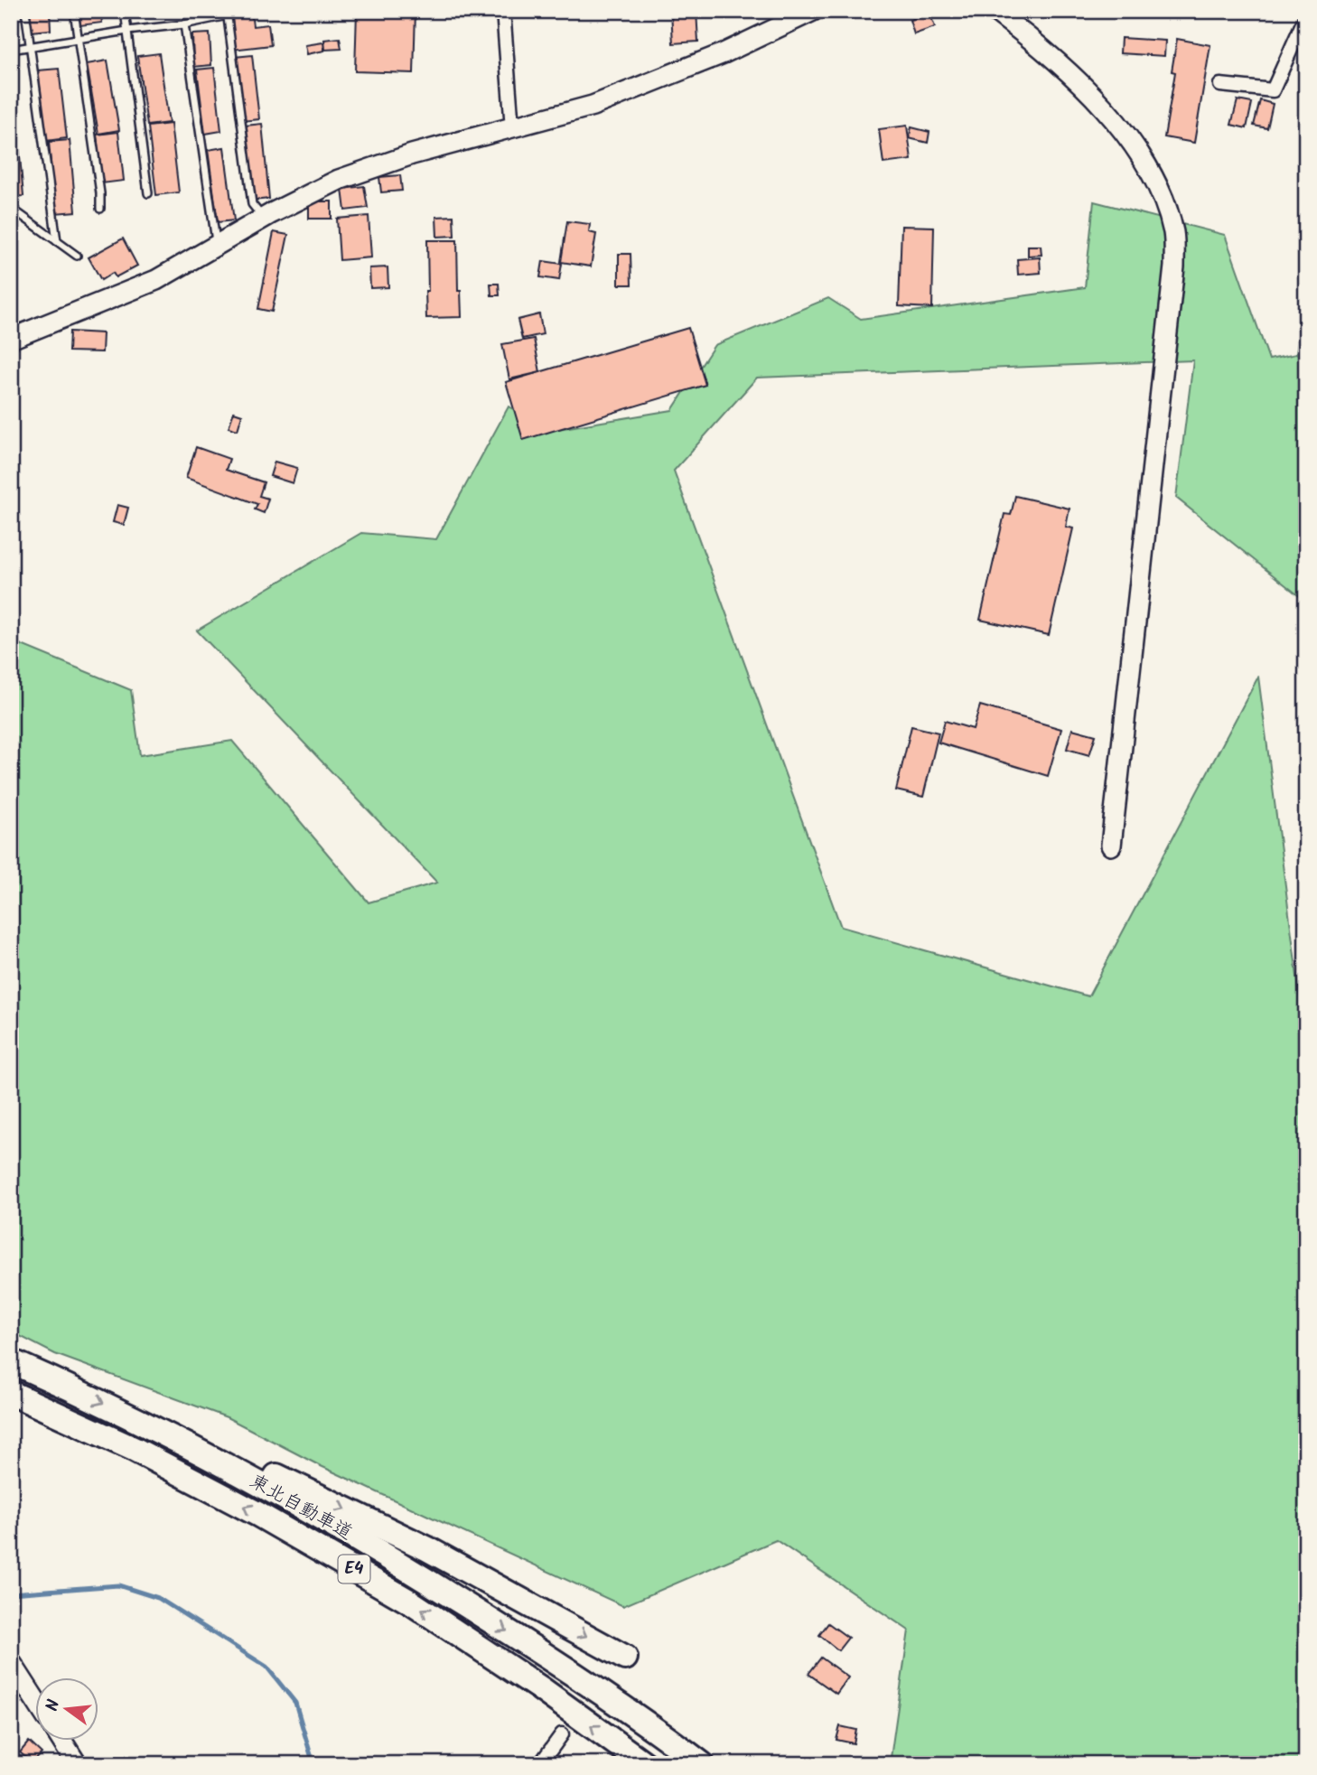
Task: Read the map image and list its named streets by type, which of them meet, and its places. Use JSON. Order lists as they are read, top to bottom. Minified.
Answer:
{"streets":{"highway":["東北自動車道","E4"]},"north":"left"}
